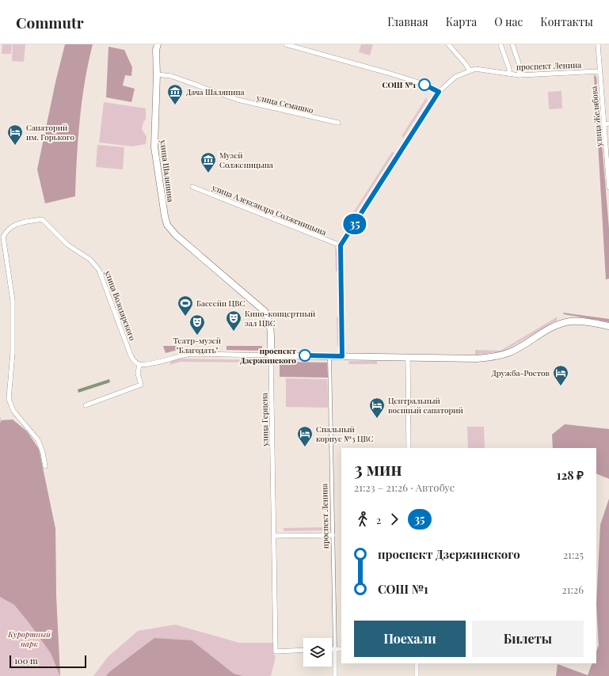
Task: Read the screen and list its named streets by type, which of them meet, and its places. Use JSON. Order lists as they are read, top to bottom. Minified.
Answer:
{"streets":{"main road":["улица Шаляпина","улица Герцена"],"street":["проспект Ленина","улица Семашко","улица Желябова","улица Александра Солженицына","улица Володарского"]},"crossings":[["проспект Ленина","улица Желябова"],["проспект Ленина","улица Александра Солженицына"],["улица Семашко","улица Шаляпина"],["улица Шаляпина","улица Герцена"]],"parks":["Курортный парк"],"places":{"other":["СОШ №1","проспект Дзержинского"],"museum":["Дача Шаляпина","Музей Солженицына"],"hotel":["Санаторий им. Горького","Дружба-Ростов","Центральный военный санаторий","Спальный корпус №3 ЦВС"],"sports":["Бассейн ЦВС"],"theatre":["Кино-концертный зал ЦВС","Театр-музей \"Благодать\""]},"lines":["bus line 35"],"scale_bar":"100 m","page":{"header":"Commutr","nav":["Главная","Карта","О нас","Контакты"],"on_map":"35","heading":["3 мин","21:23 – 21:26 · Автобус","128 ₽"],"legs":["2","35"],"list":[{"name":"проспект Дзержинского","value":"21:25"},{"name":"СОШ №1","value":"21:26"}],"buttons":["Поехали","Билеты"],"scale":"100 m"}}
